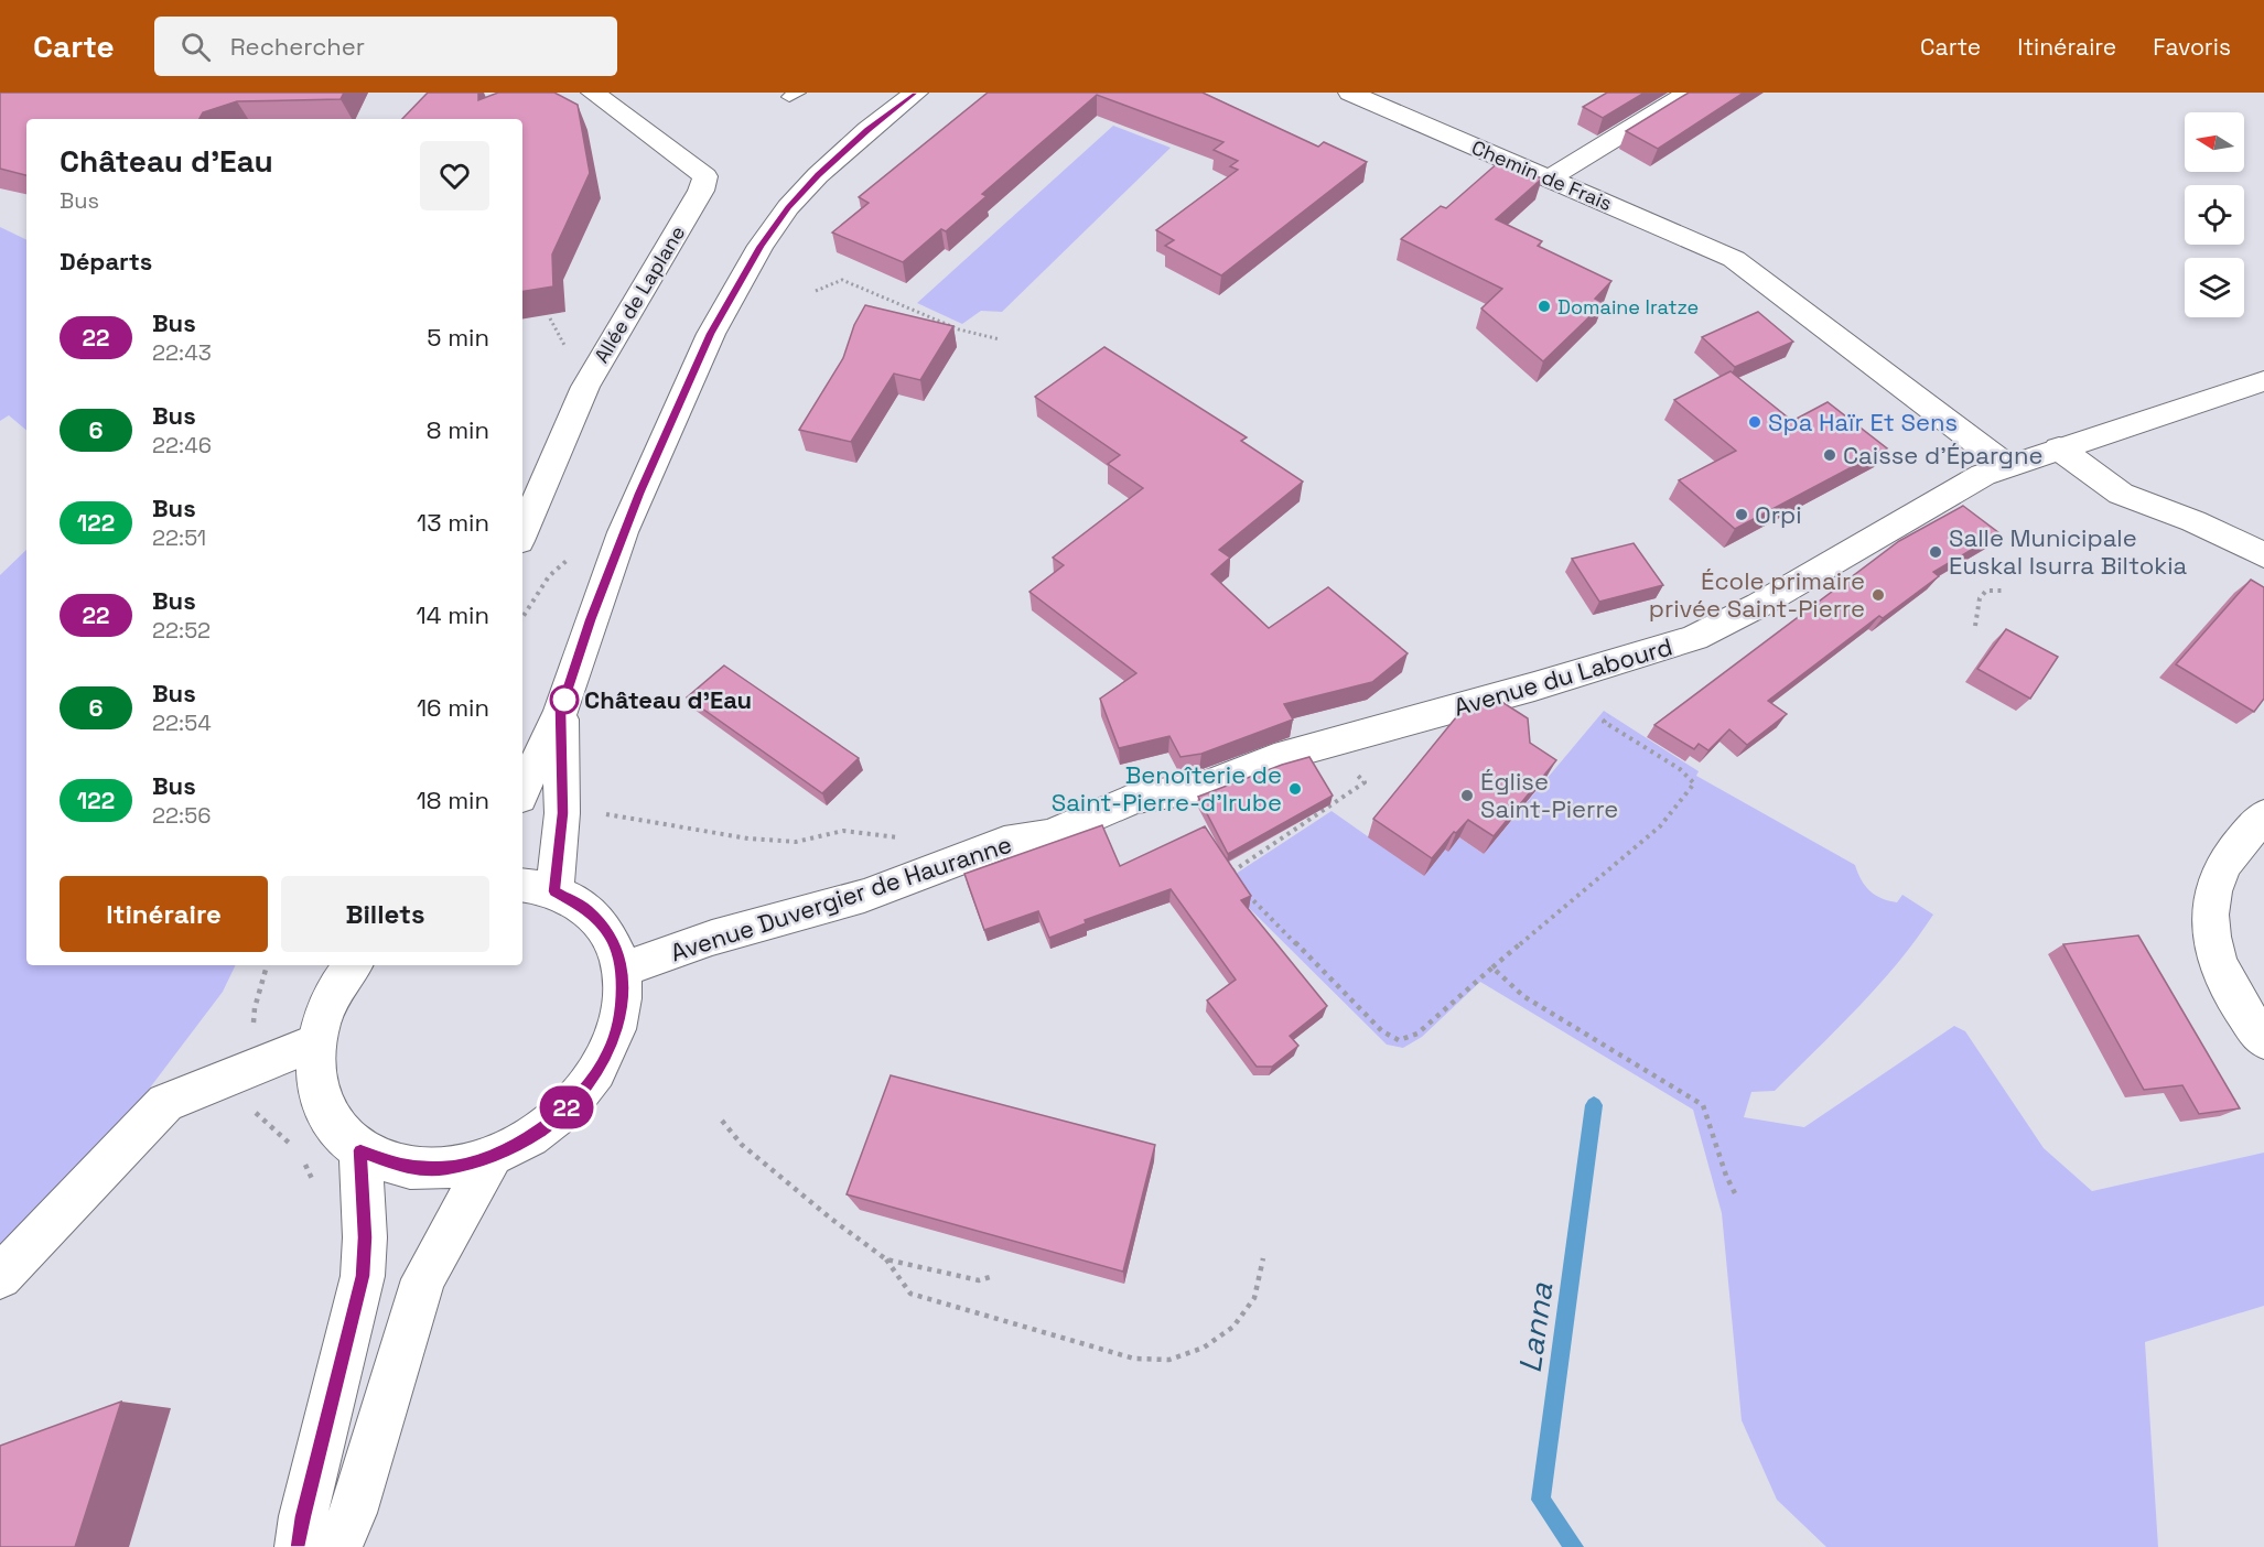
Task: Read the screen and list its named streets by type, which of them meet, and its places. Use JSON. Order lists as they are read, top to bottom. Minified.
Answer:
{"streets":{"street":["Chemin de Frais","Allée de Laplane","Avenue du Labourd","Avenue Duvergier de Hauranne"]},"crossings":[["Chemin de Frais","Avenue du Labourd"],["Avenue du Labourd","Avenue Duvergier de Hauranne"]],"water":["Lanna"],"places":["Domaine Iratze","Spa Haïr Et Sens","Caisse d'Épargne","Orpi","Salle Municipale Euskal Isurra Biltokia","École primaire privée Saint-Pierre","Château d'Eau","Benoîterie de Saint-Pierre-d'Irube","Église Saint-Pierre"],"lines":["bus line 22"],"north":"left","page":{"header":"Carte","search":"Rechercher","nav":["Carte","Itinéraire","Favoris"],"on_map":"22","heading":[["Château d'Eau","Bus"],"Départs"],"list":[{"mark":"22","name":"Bus","note":"22:43","value":"5 min"},{"mark":"6","name":"Bus","note":"22:46","value":"8 min"},{"mark":"122","name":"Bus","note":"22:51","value":"13 min"},{"mark":"22","name":"Bus","note":"22:52","value":"14 min"},{"mark":"6","name":"Bus","note":"22:54","value":"16 min"},{"mark":"122","name":"Bus","note":"22:56","value":"18 min"}],"buttons":["Itinéraire","Billets"]}}
